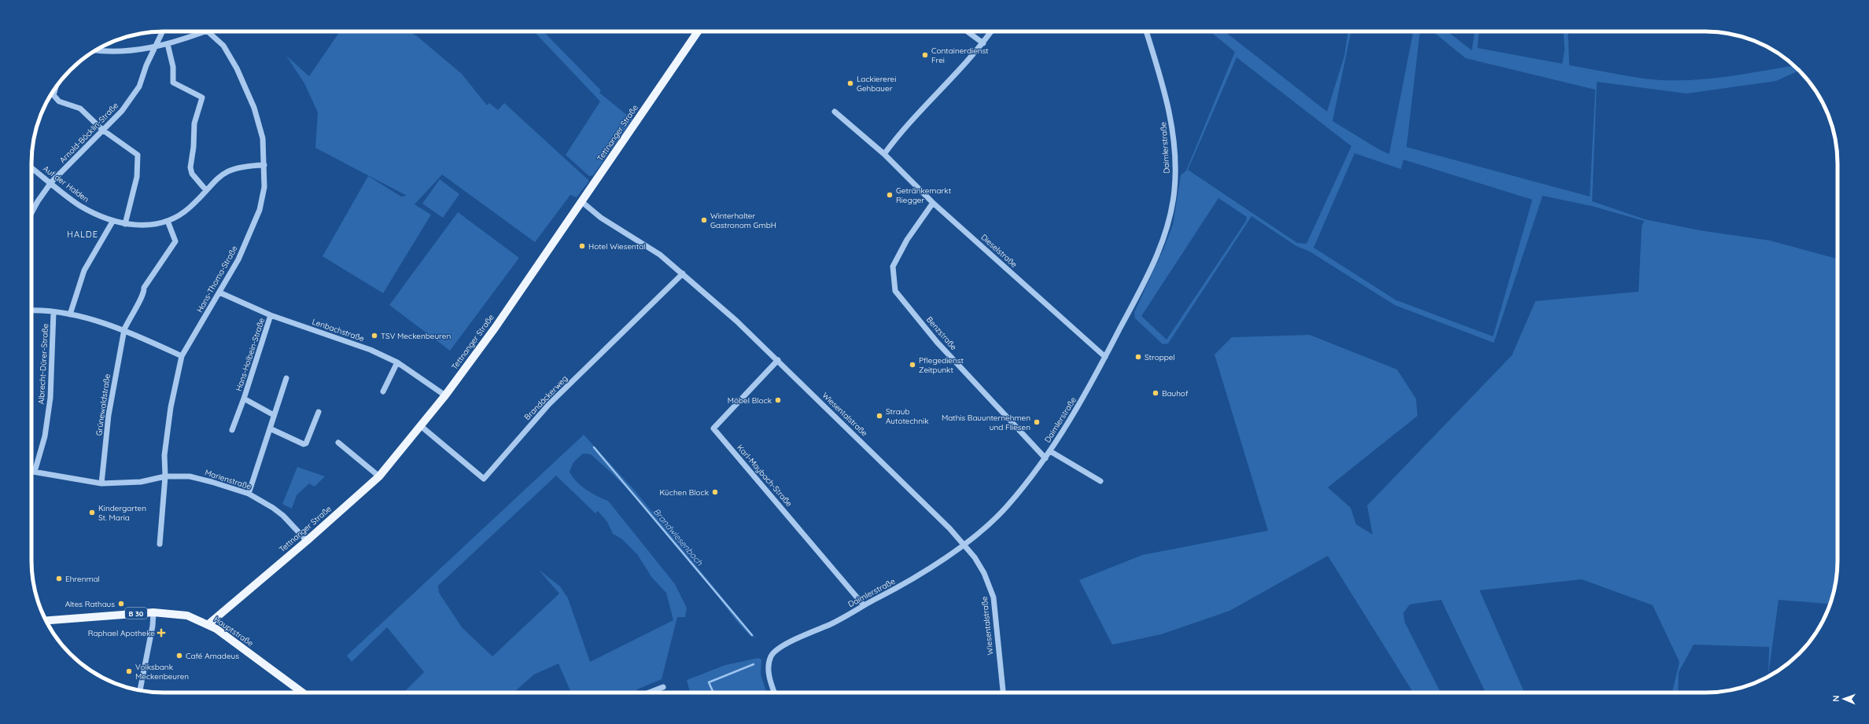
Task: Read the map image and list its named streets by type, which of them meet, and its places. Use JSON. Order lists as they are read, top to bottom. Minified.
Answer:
{"streets":{"main road":["Tettnanger Straße","B 30","Hauptstraße"],"street":["Arnold-Böcklin-Straße","Daimlerstraße","Auf der Halden","Dieselstraße","Hans-Thoma-Straße","Lenbachstraße","Benzstraße","Hans-Holbein-Straße","Albrecht-Dürer-Straße","Brandäckerweg","Grünewaldstraße","Wiesentalstraße","Karl-Maybach-Straße","Marienstraße"]},"crossings":[["Arnold-Böcklin-Straße","Auf der Halden"],["Tettnanger Straße","Lenbachstraße"],["Tettnanger Straße","Brandäckerweg"],["Tettnanger Straße","Wiesentalstraße"],["Tettnanger Straße","Marienstraße"],["Tettnanger Straße","Hauptstraße"],["Daimlerstraße","Dieselstraße"],["Daimlerstraße","Benzstraße"],["Daimlerstraße","Wiesentalstraße"],["Daimlerstraße","Karl-Maybach-Straße"],["Auf der Halden","Hans-Thoma-Straße"],["Auf der Halden","Grünewaldstraße"],["Dieselstraße","Benzstraße"],["Hans-Thoma-Straße","Lenbachstraße"],["Hans-Thoma-Straße","Marienstraße"],["Lenbachstraße","Hans-Holbein-Straße"],["Albrecht-Dürer-Straße","Marienstraße"],["Brandäckerweg","Wiesentalstraße"],["Grünewaldstraße","Marienstraße"],["Wiesentalstraße","Karl-Maybach-Straße"]],"districts":["HALDE"],"water":["Brandwiesenbach"],"places":{"other":["Containerdienst Frei","Lackiererei Gehbauer","Getränkemarkt Riegger","Winterhalter Gastronom GmbH","Hotel Wiesental","TSV Meckenbeuren","Stroppel","Pflegedienst Zeitpunkt","Bauhof","Möbel Block","Straub Autotechnik","Mathis Bauunternehmen und Fliesen","Küchen Block","Kindergarten St. Maria","Ehrenmal","Altes Rathaus","Café Amadeus","Volksbank Meckenbeuren"],"health":["Raphael Apotheke"]},"north":"left"}
